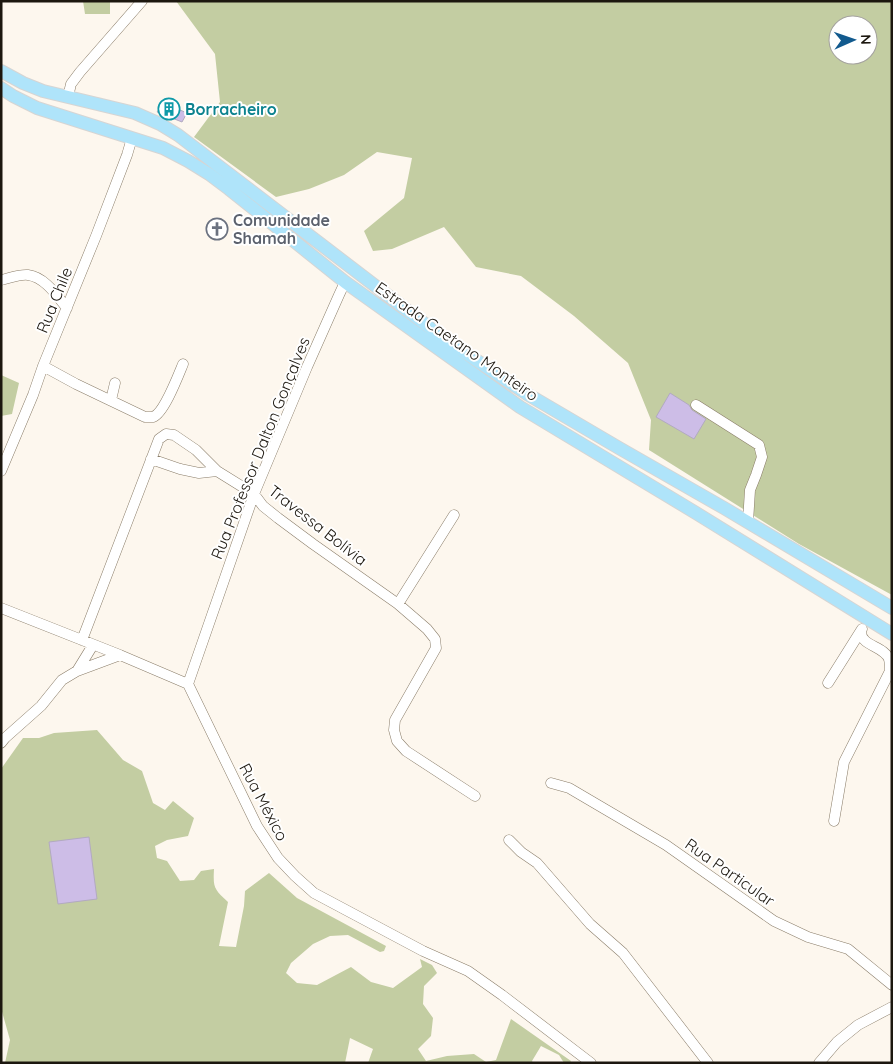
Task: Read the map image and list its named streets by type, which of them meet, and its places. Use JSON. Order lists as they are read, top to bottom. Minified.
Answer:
{"streets":{"main road":["Estrada Caetano Monteiro"],"street":["Rua Chile","Rua Professor Dalton Gonçalves","Travessa Bolívia","Rua México","Rua Particular"]},"crossings":[["Rua Chile","Estrada Caetano Monteiro"],["Estrada Caetano Monteiro","Rua Professor Dalton Gonçalves"],["Rua Professor Dalton Gonçalves","Travessa Bolívia"],["Rua Professor Dalton Gonçalves","Rua México"]],"places":{"building":["Borracheiro"],"church":["Comunidade Shamah"]},"north":"right"}
